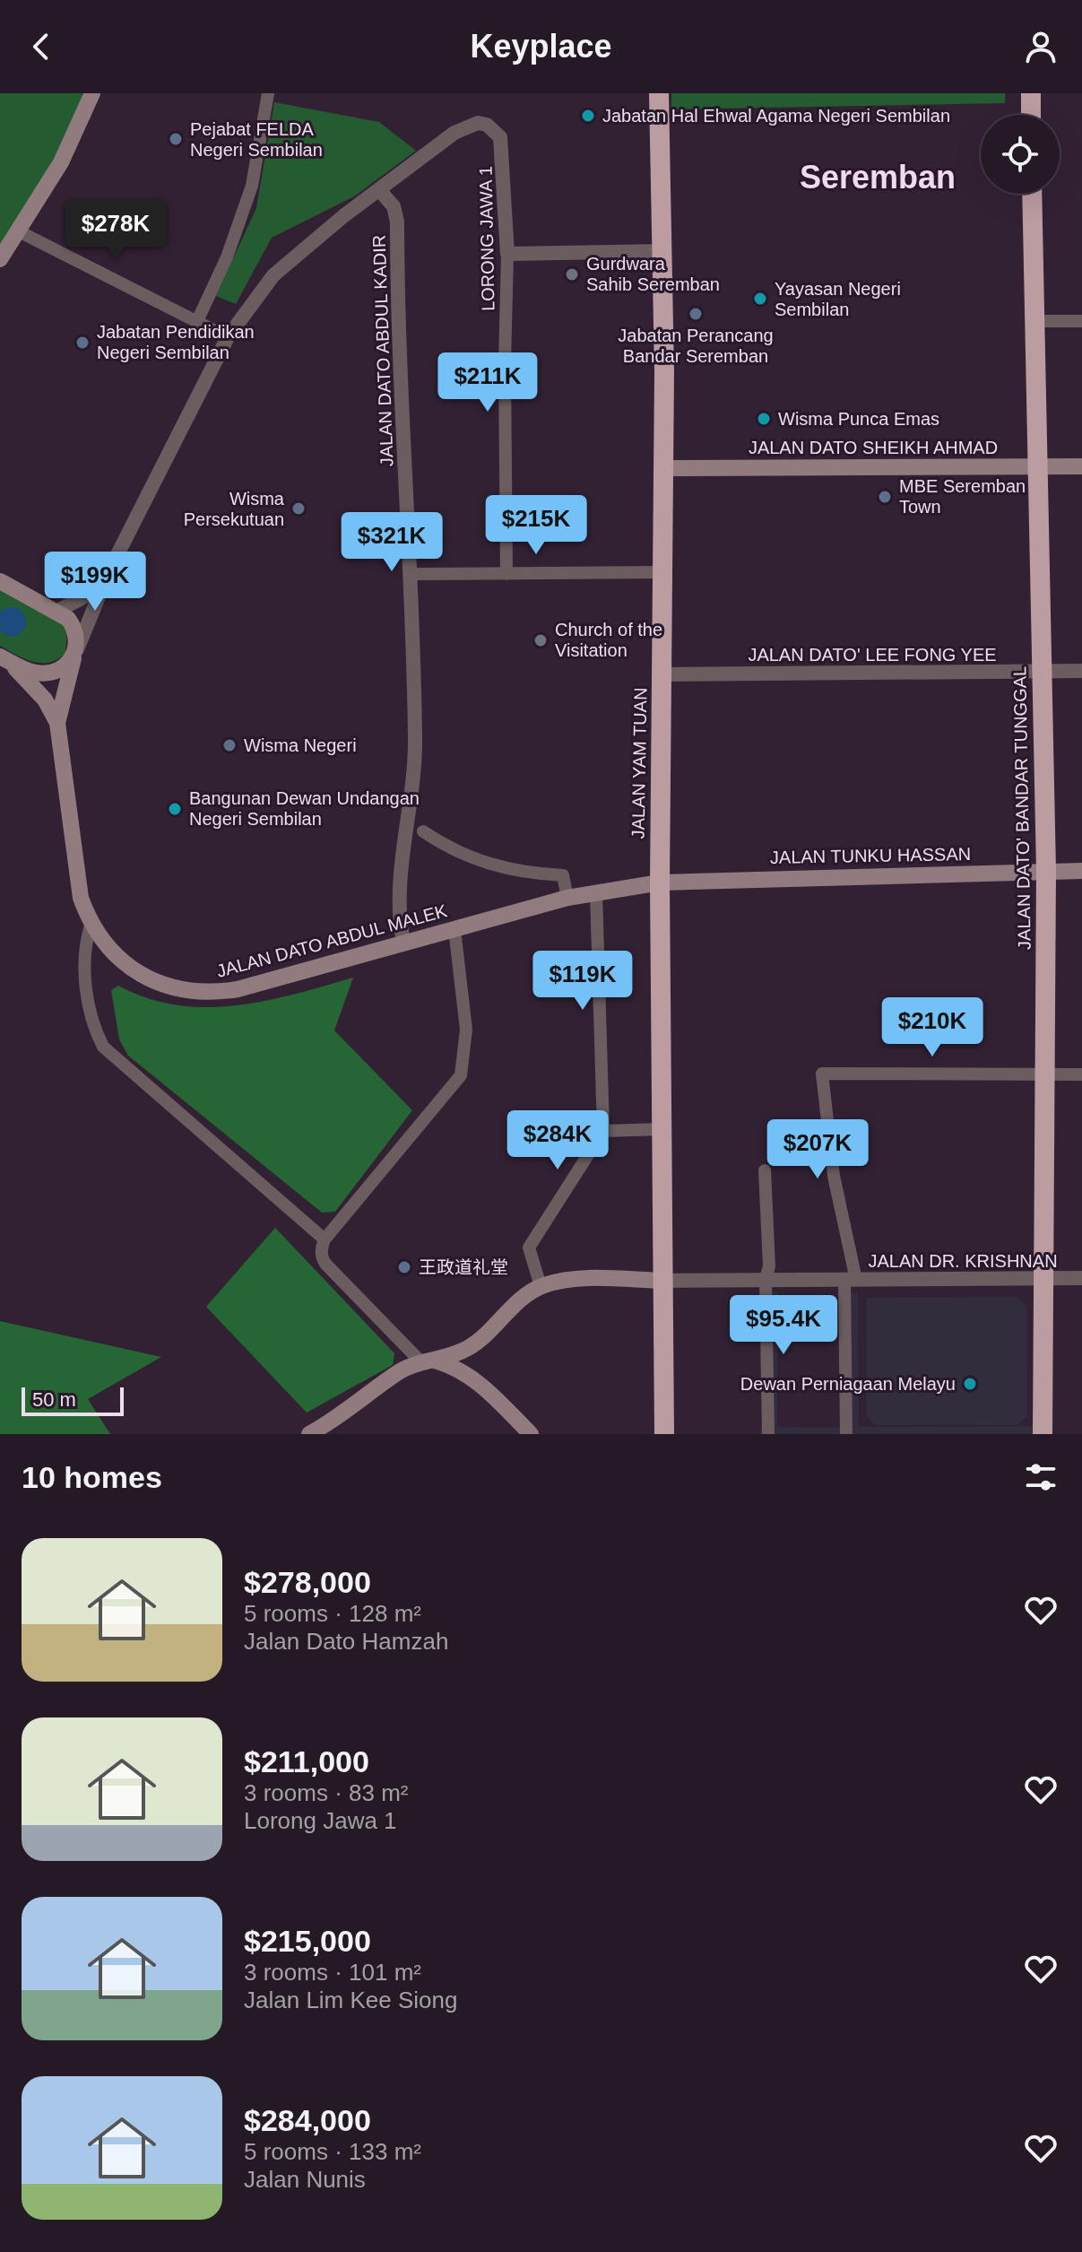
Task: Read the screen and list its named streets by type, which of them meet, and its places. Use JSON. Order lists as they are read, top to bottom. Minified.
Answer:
{"streets":{"highway":["JALAN YAM TUAN","JALAN DATO' BANDAR TUNGGAL"],"main road":["JALAN DATO SHEIKH AHMAD","JALAN TUNKU HASSAN","JALAN DATO ABDUL MALEK"],"street":["LORONG JAWA 1","JALAN DATO ABDUL KADIR","JALAN DATO' LEE FONG YEE","JALAN DR. KRISHNAN"]},"crossings":[["LORONG JAWA 1","JALAN DATO ABDUL KADIR"],["JALAN DATO ABDUL KADIR","JALAN DATO ABDUL MALEK"],["JALAN DATO SHEIKH AHMAD","JALAN YAM TUAN"],["JALAN DATO SHEIKH AHMAD","JALAN DATO' BANDAR TUNGGAL"],["JALAN DATO' LEE FONG YEE","JALAN YAM TUAN"],["JALAN DATO' LEE FONG YEE","JALAN DATO' BANDAR TUNGGAL"],["JALAN YAM TUAN","JALAN TUNKU HASSAN"],["JALAN YAM TUAN","JALAN DATO ABDUL MALEK"],["JALAN YAM TUAN","JALAN DR. KRISHNAN"],["JALAN DATO' BANDAR TUNGGAL","JALAN TUNKU HASSAN"],["JALAN DATO' BANDAR TUNGGAL","JALAN DR. KRISHNAN"],["JALAN TUNKU HASSAN","JALAN DATO ABDUL MALEK"]],"districts":["Seremban"],"places":["Jabatan Hal Ehwal Agama Negeri Sembilan","Pejabat FELDA Negeri Sembilan","Gurdwara Sahib Seremban","Yayasan Negeri Sembilan","Jabatan Perancang Bandar Seremban","Jabatan Pendidikan Negeri Sembilan","Wisma Punca Emas","MBE Seremban Town","Wisma Persekutuan","Church of the Visitation","Wisma Negeri","Bangunan Dewan Undangan Negeri Sembilan","王政道礼堂","Dewan Perniagaan Melayu"],"scale_bar":"50 m","page":{"header":"Keyplace","price":["$278K","$211K","$215K","$321K","$199K","$119K","$210K","$284K","$207K","$95.4K"],"scale":"50 m","heading":"10 homes","list":[{"name":"$278,000","note":"5 rooms · 128 m² · Jalan Dato Hamzah"},{"name":"$211,000","note":"3 rooms · 83 m² · Lorong Jawa 1"},{"name":"$215,000","note":"3 rooms · 101 m² · Jalan Lim Kee Siong"},{"name":"$284,000","note":"5 rooms · 133 m² · Jalan Nunis"}]}}
